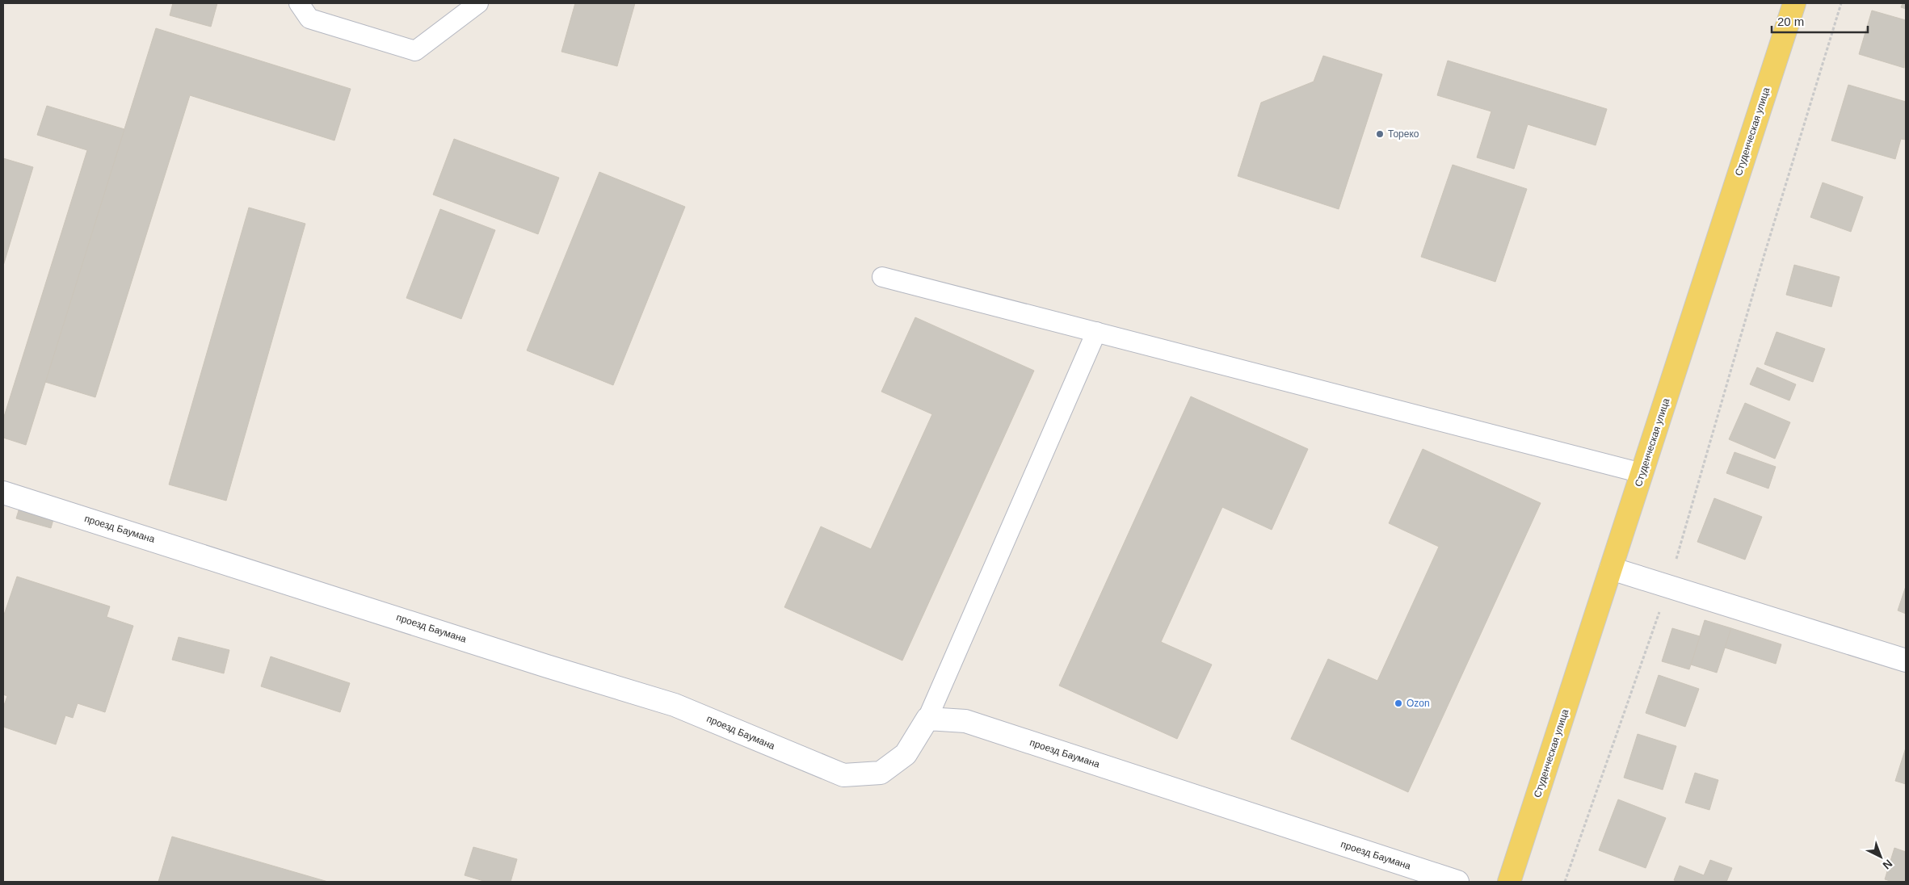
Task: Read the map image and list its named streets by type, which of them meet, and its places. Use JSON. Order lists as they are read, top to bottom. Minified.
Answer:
{"streets":{"main road":["Студенческая улица"],"street":["проезд Баумана"]},"places":["Тореко","Ozon"],"scale_bar":"20 m","north":"bottom right"}
